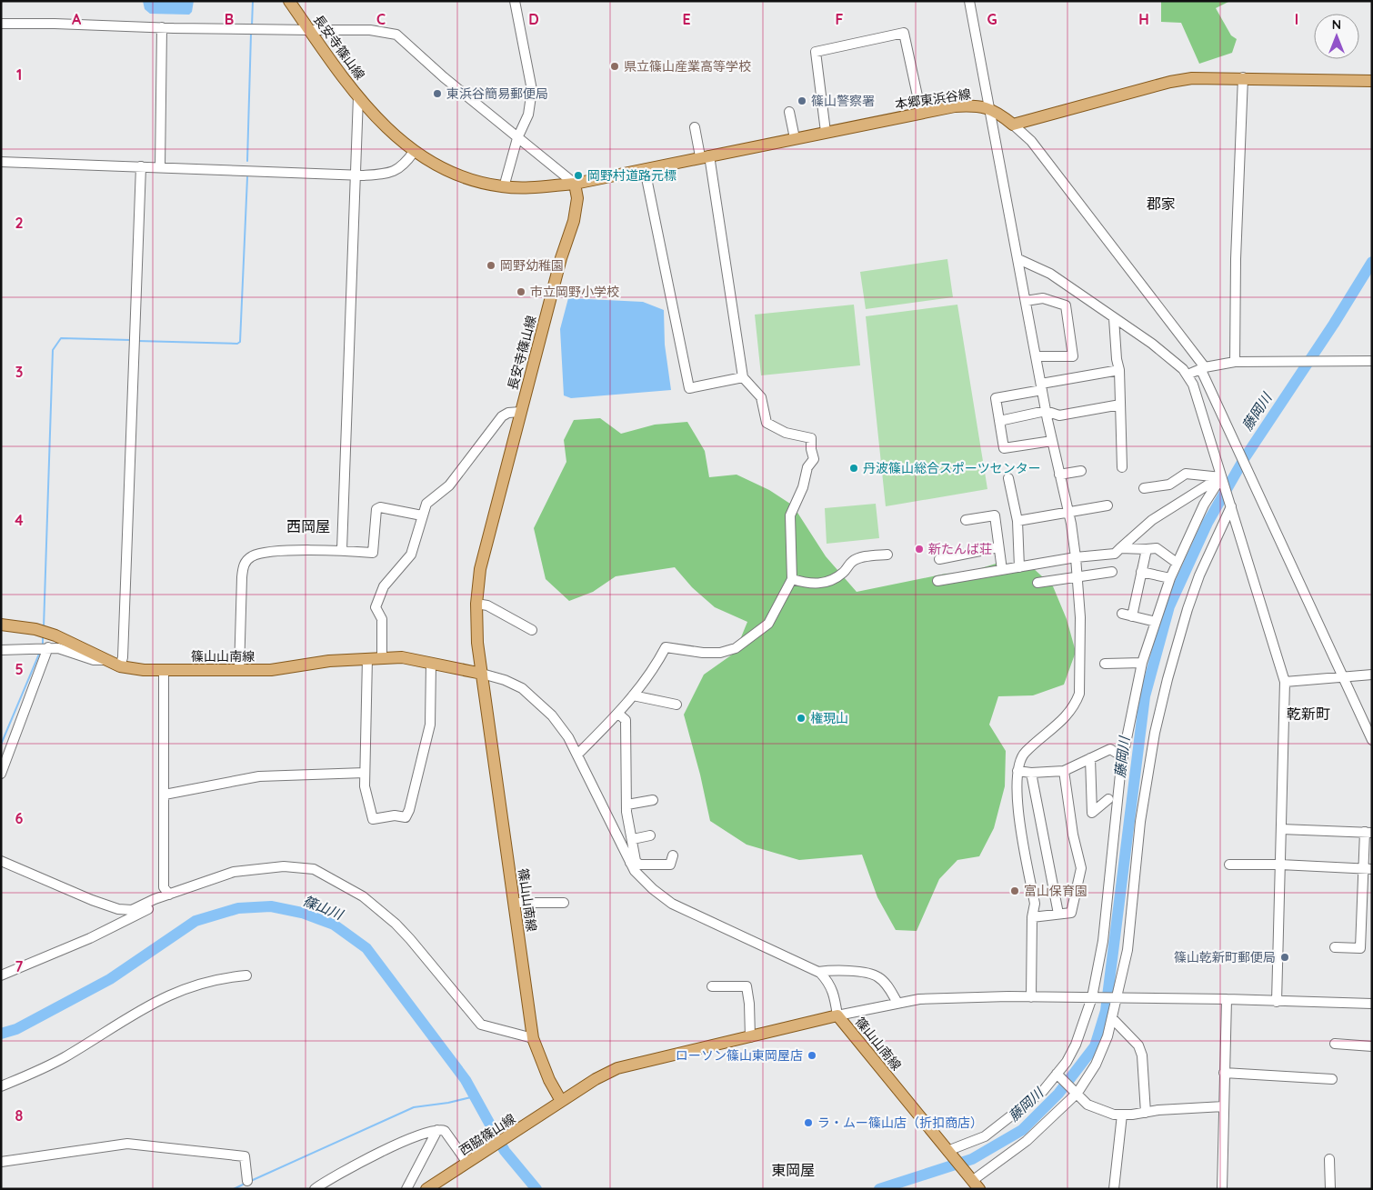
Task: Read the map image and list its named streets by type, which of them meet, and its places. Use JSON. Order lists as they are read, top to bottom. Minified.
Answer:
{"streets":{"main road":["長安寺篠山線","本郷東浜谷線","篠山山南線","西脇篠山線"]},"crossings":[["長安寺篠山線","本郷東浜谷線"],["長安寺篠山線","篠山山南線"],["篠山山南線","西脇篠山線"]],"districts":["郡家","西岡屋","乾新町","東岡屋"],"water":["藤岡川","篠山川"],"places":["県立篠山産業高等学校","東浜谷簡易郵便局","篠山警察署","岡野村道路元標","岡野幼稚園","市立岡野小学校","丹波篠山総合スポーツセンター","新たんば荘","権現山","富山保育園","篠山乾新町郵便局","ローソン篠山東岡屋店","ラ・ムー篠山店（折扣商店）"],"north":"top","grid":{"columns":["A","B","C","D","E","F","G","H","I"],"rows":["1","2","3","4","5","6","7","8"]}}
